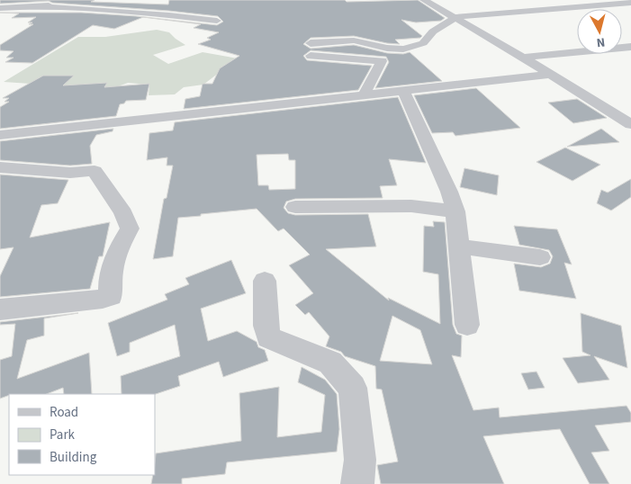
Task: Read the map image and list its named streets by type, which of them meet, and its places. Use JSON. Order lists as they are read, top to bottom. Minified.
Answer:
{"legend":["Road","Park","Building"],"north":"bottom"}
